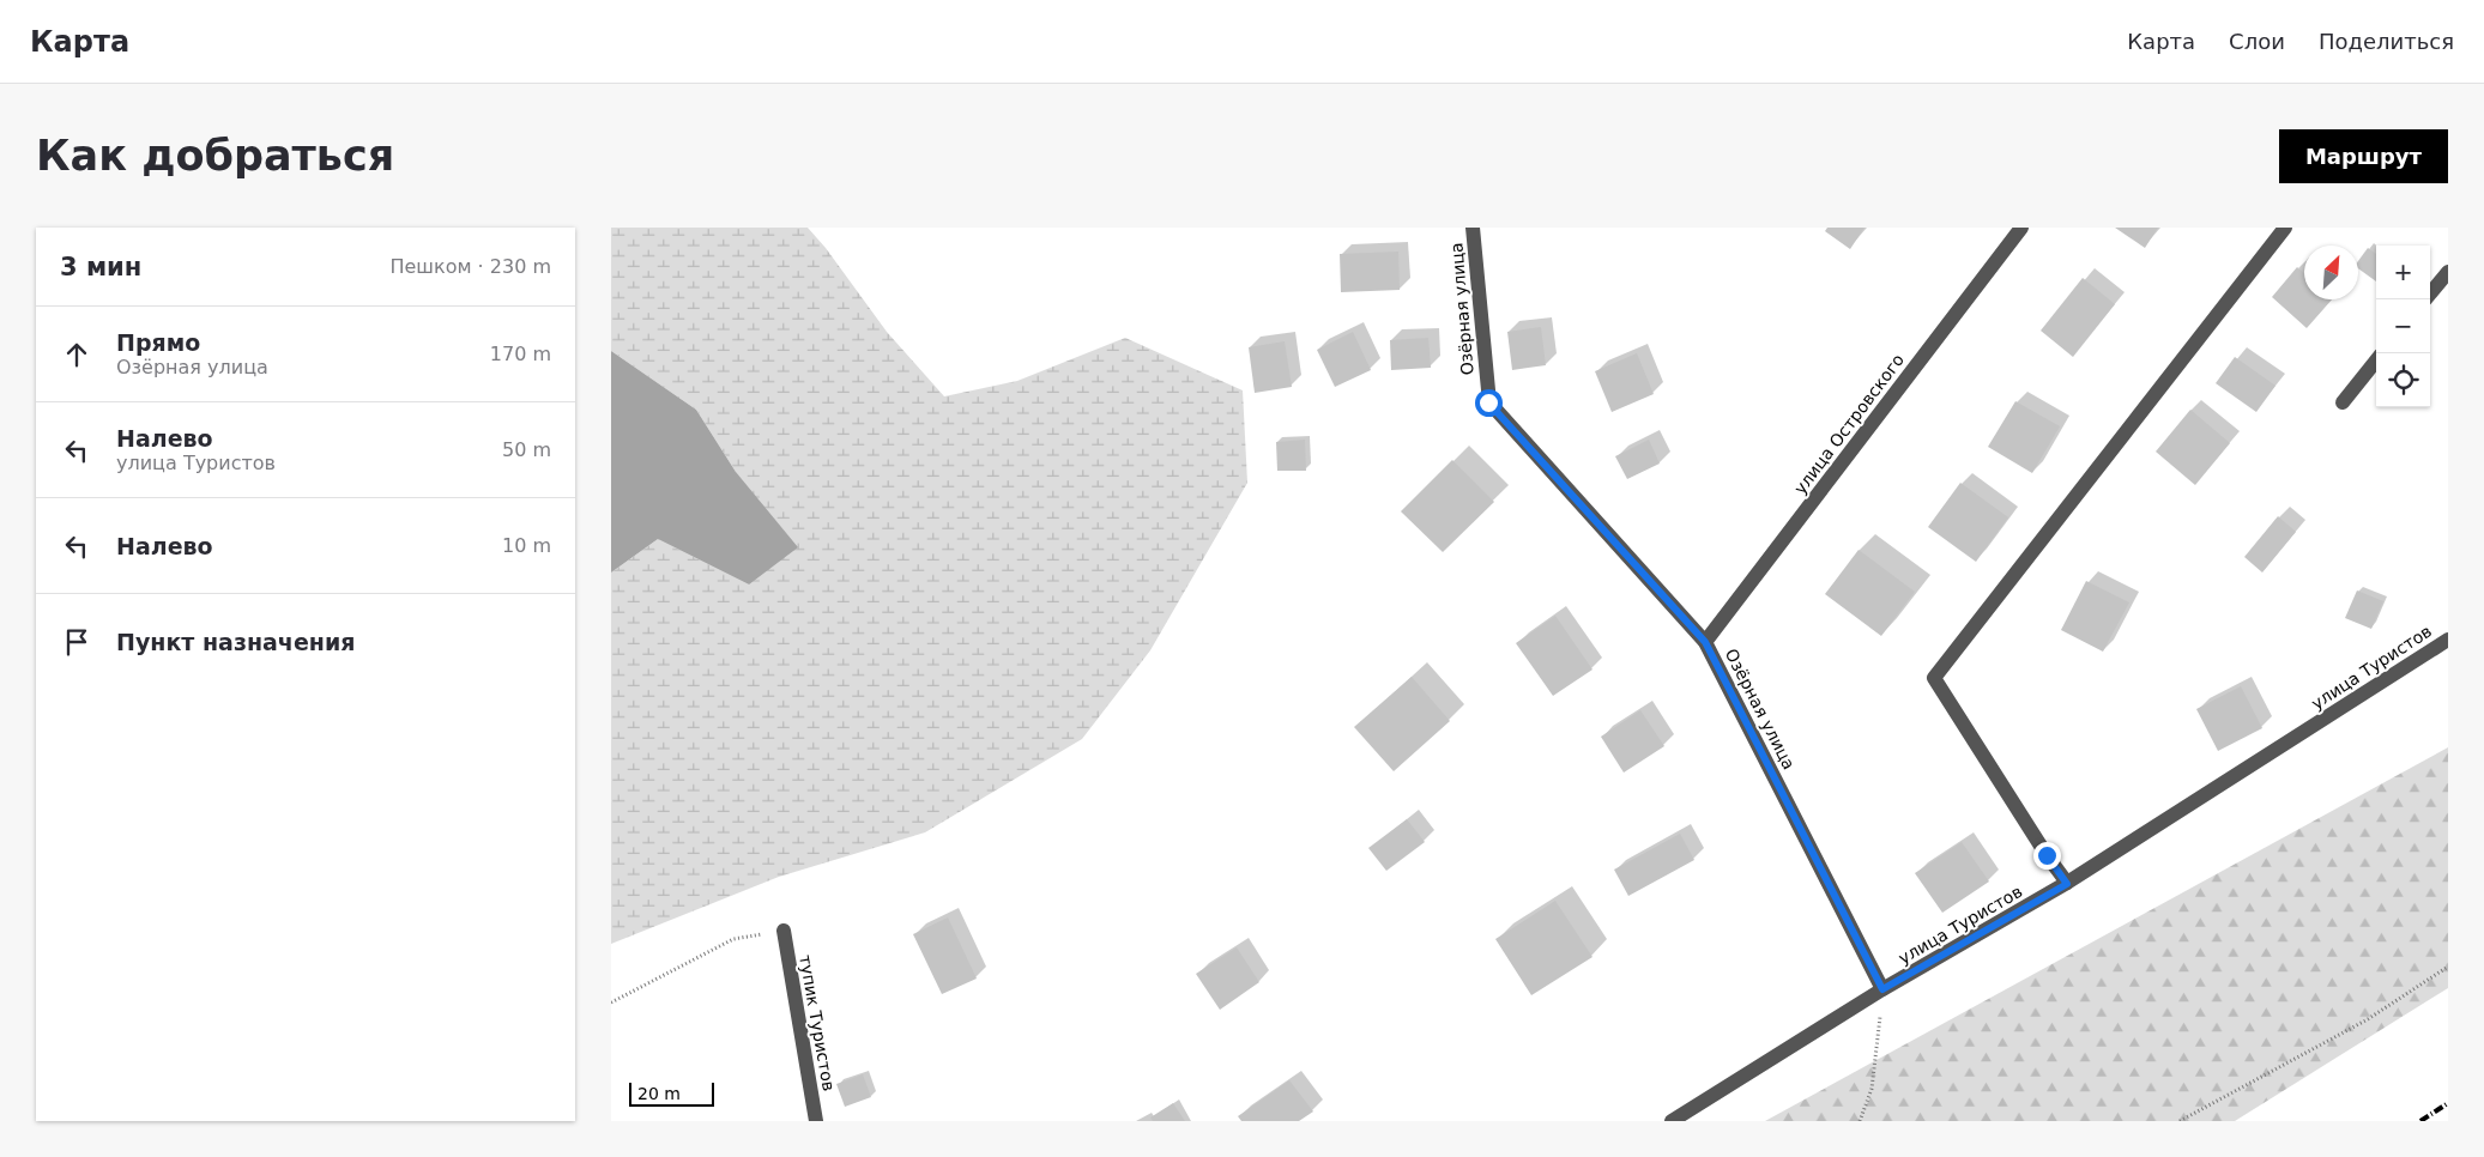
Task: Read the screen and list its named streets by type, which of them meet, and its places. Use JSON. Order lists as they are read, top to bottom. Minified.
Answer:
{"streets":{"street":["Озёрная улица","улица Островского","улица Туристов","тупик Туристов"]},"crossings":[["Озёрная улица","улица Островского"],["Озёрная улица","улица Туристов"]],"scale_bar":"20 m","north":"top right","page":{"header":"Карта","nav":["Карта","Слои","Поделиться"],"buttons":"Маршрут","title":"Как добраться","heading":["3 мин","Пешком · 230 m"],"map_buttons":["+","−"],"list":[["Прямо","Озёрная улица","170 m"],["Налево","улица Туристов","50 m"],["Налево","10 m"],"Пункт назначения"],"scale":"20 m"}}
